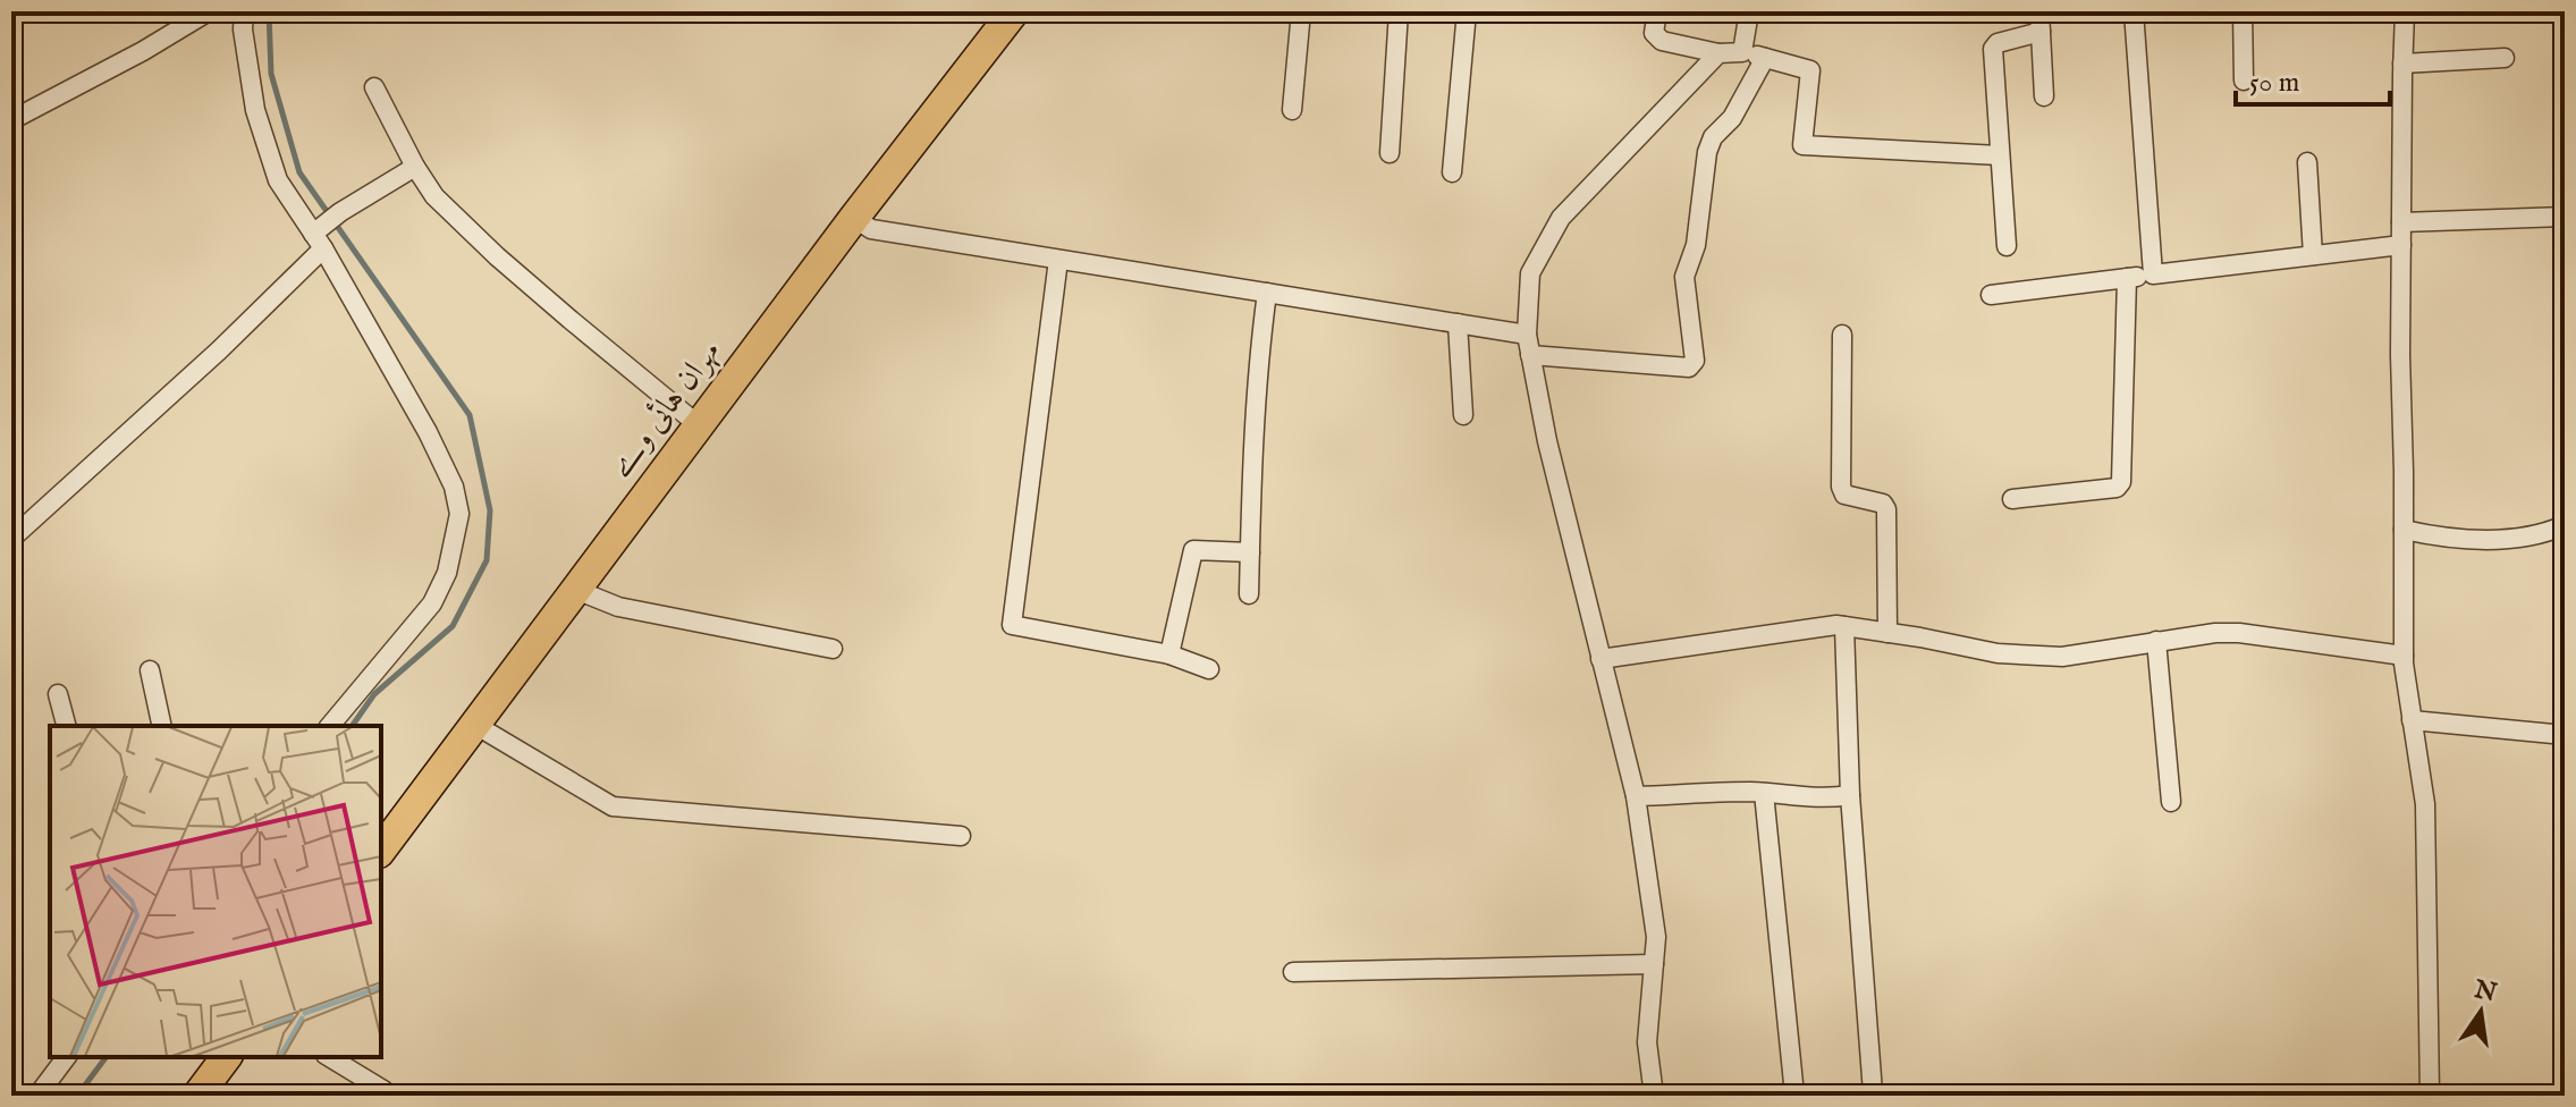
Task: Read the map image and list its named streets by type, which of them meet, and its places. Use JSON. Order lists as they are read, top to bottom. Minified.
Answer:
{"streets":{"main road":["مہران ہائی وے"]},"scale_bar":"50 m","north":"top"}
